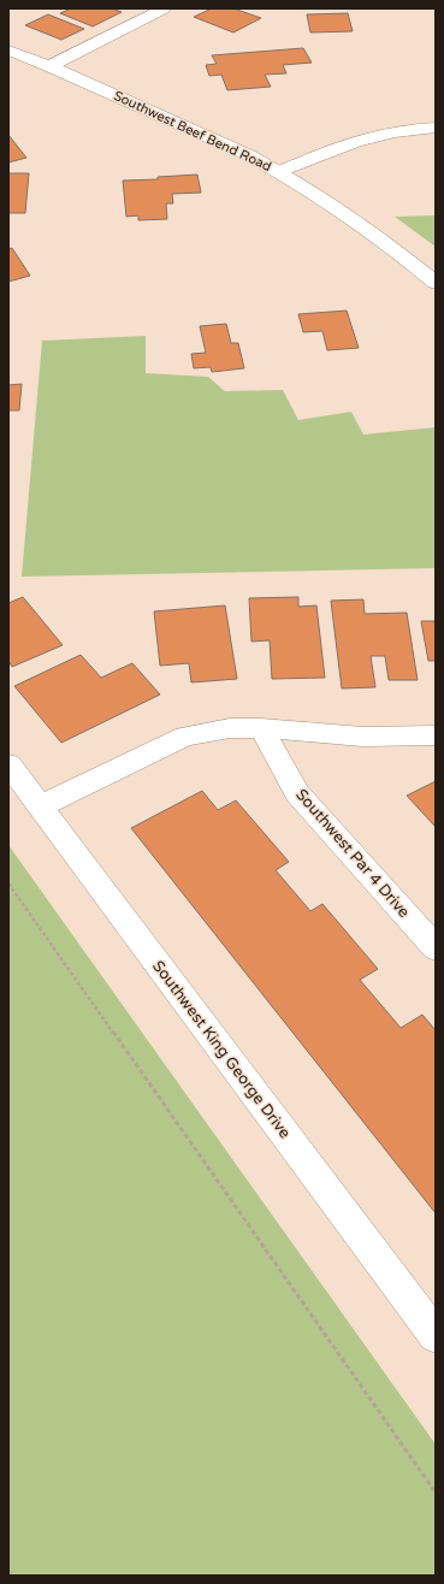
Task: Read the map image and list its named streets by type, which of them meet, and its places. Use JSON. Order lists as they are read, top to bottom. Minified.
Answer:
{"streets":{"street":["Southwest Beef Bend Road","Southwest Par 4 Drive","Southwest King George Drive"]}}
